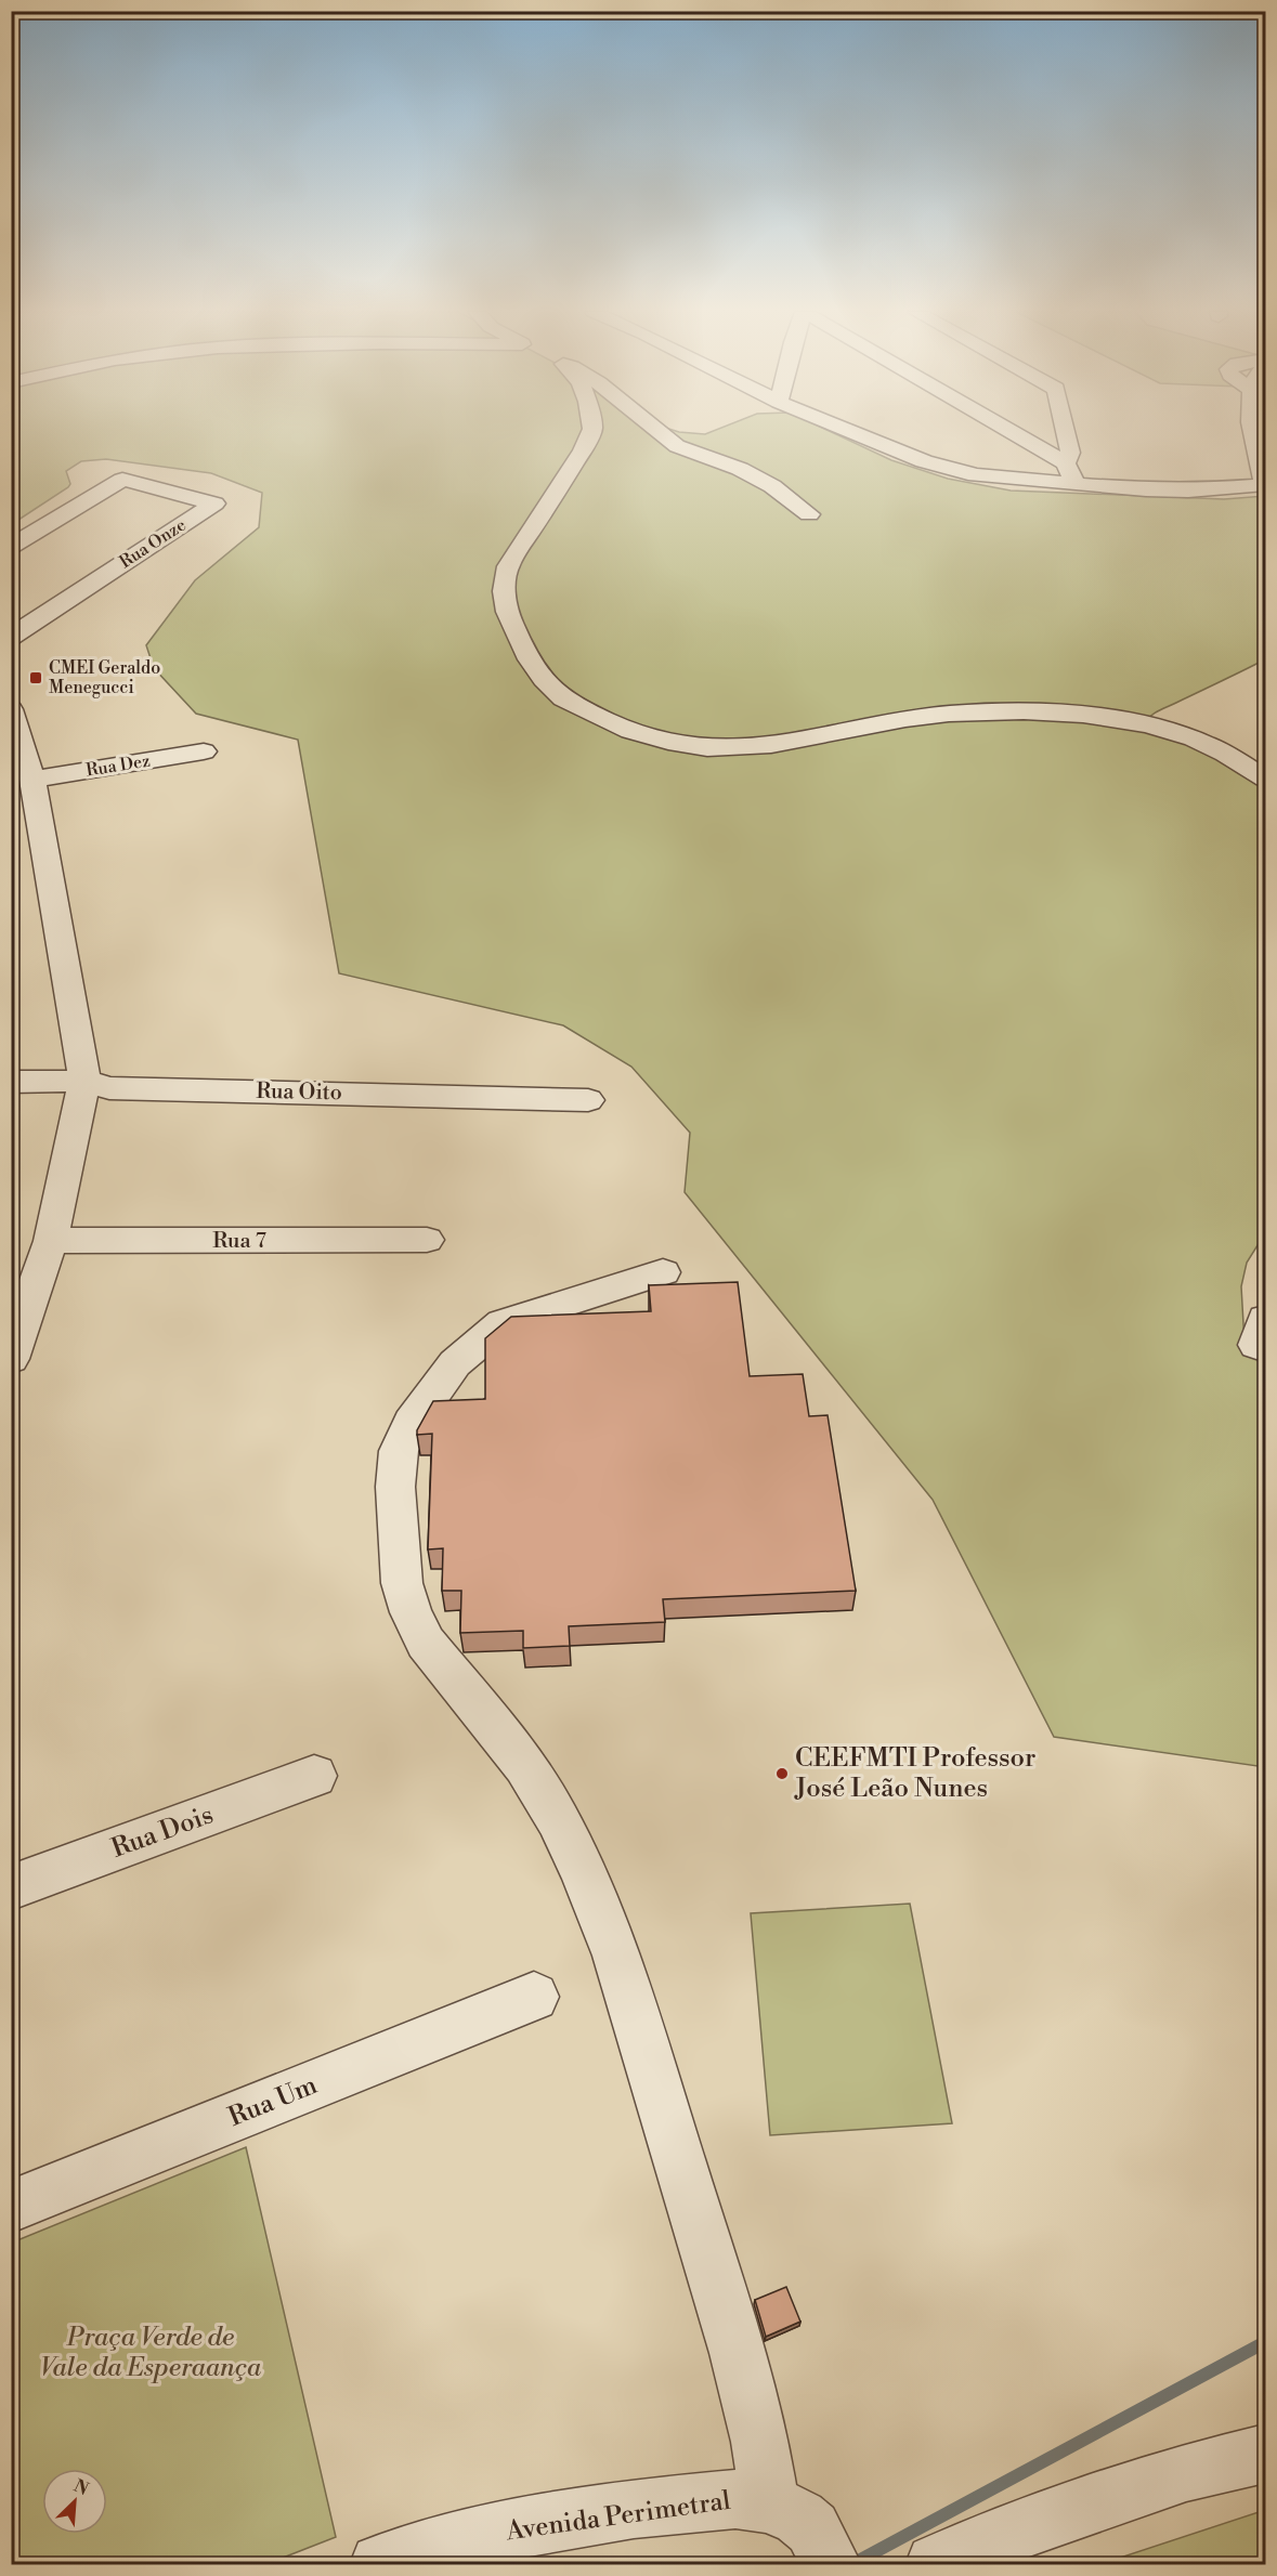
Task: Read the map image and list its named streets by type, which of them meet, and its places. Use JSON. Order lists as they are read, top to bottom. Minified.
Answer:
{"streets":{"street":["Rua Onze","Rua Dez","Rua Oito","Rua 7","Rua Dois","Rua Um","Avenida Perimetral"]},"parks":["Praça Verde de Vale da Esperaança"],"places":{"transit":["CMEI Geraldo Menegucci"],"other":["CEEFMTI Professor José Leão Nunes"]},"north":"top right"}
